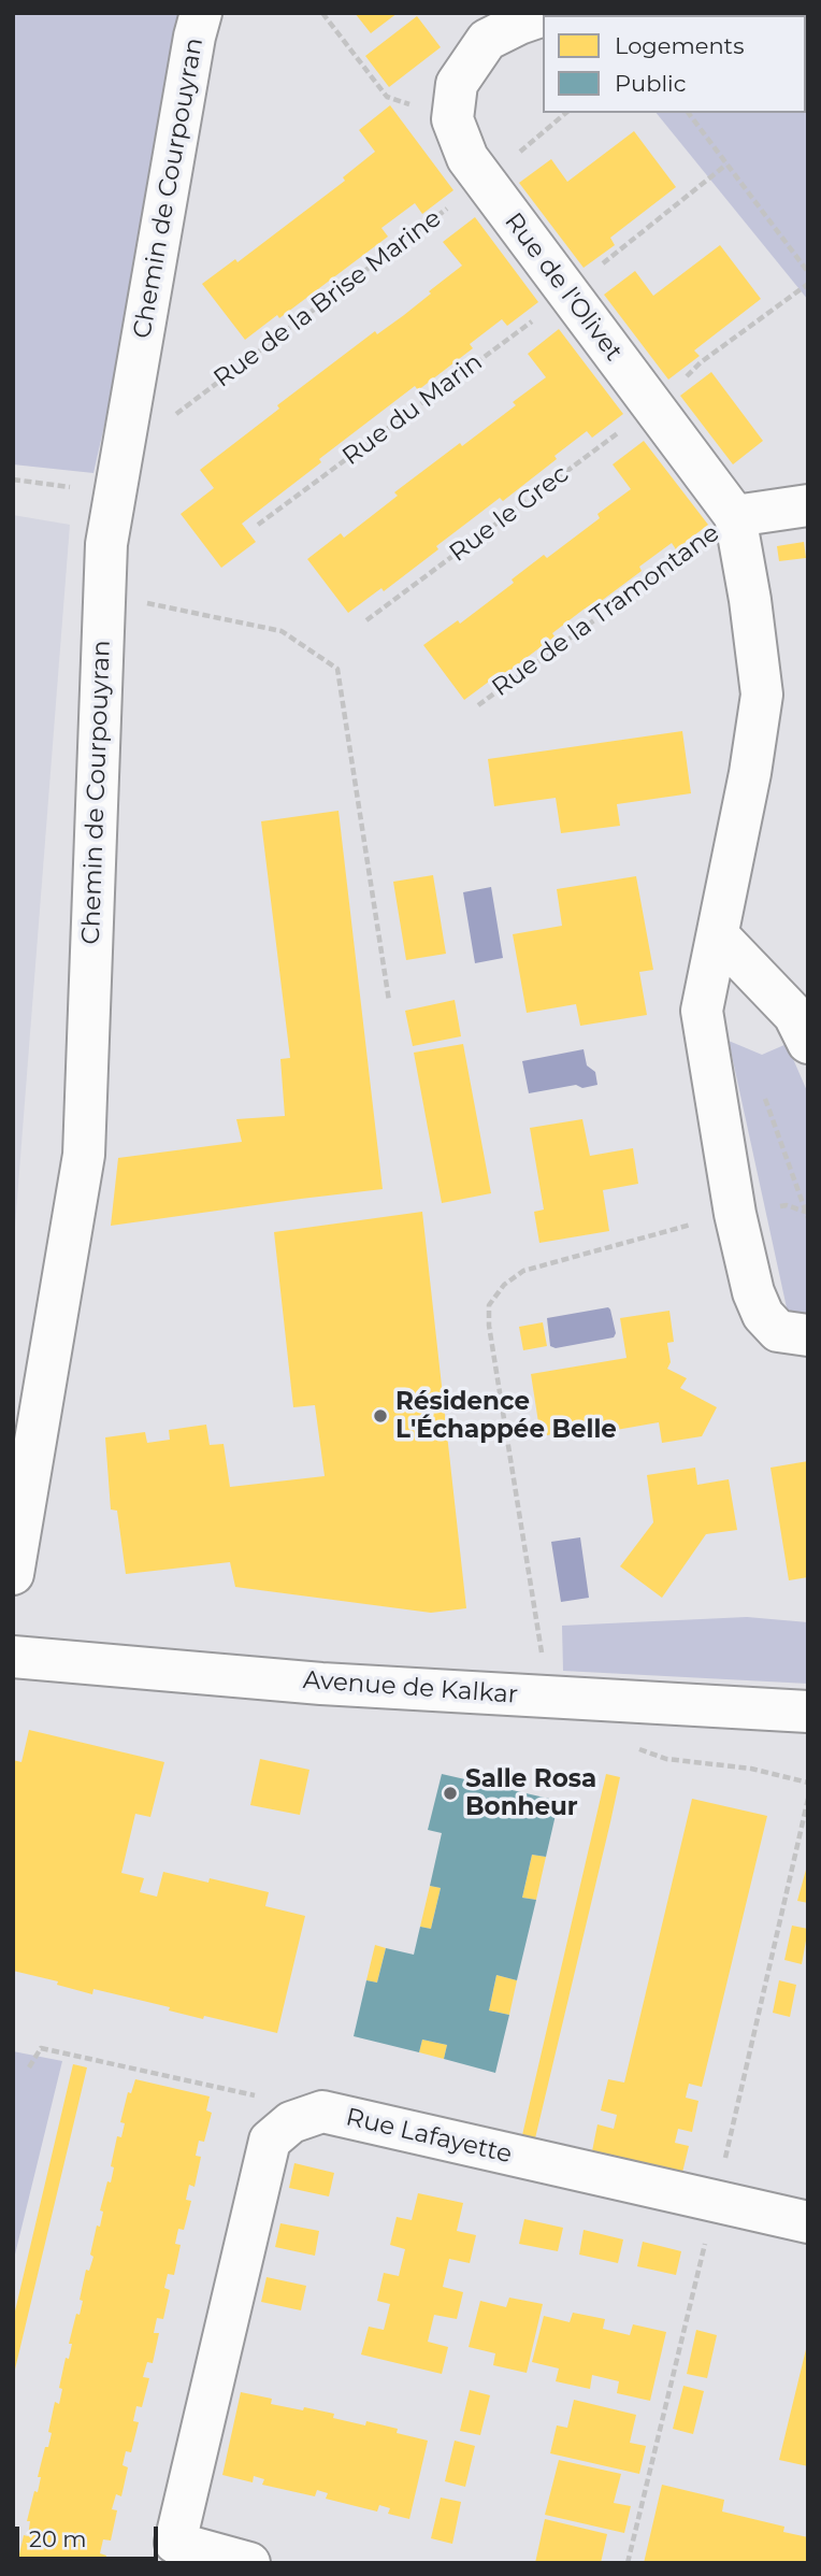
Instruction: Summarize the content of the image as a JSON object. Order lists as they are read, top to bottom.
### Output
{
  "streets": {
    "street": [
      "Chemin de Courpouyran",
      "Rue de l'Olivet",
      "Avenue de Kalkar",
      "Rue Lafayette"
    ],
    "path": [
      "Rue de la Brise Marine",
      "Rue du Marin",
      "Rue le Grec",
      "Rue de la Tramontane"
    ]
  },
  "crossings": [
    ["Rue de l'Olivet", "Rue de la Brise Marine"],
    ["Rue de l'Olivet", "Rue du Marin"],
    ["Rue de l'Olivet", "Rue le Grec"],
    ["Rue de l'Olivet", "Rue de la Tramontane"]
  ],
  "places": ["Résidence L'Échappée Belle", "Salle Rosa Bonheur"],
  "legend": ["Logements", "Public"],
  "scale_bar": "20 m"
}
